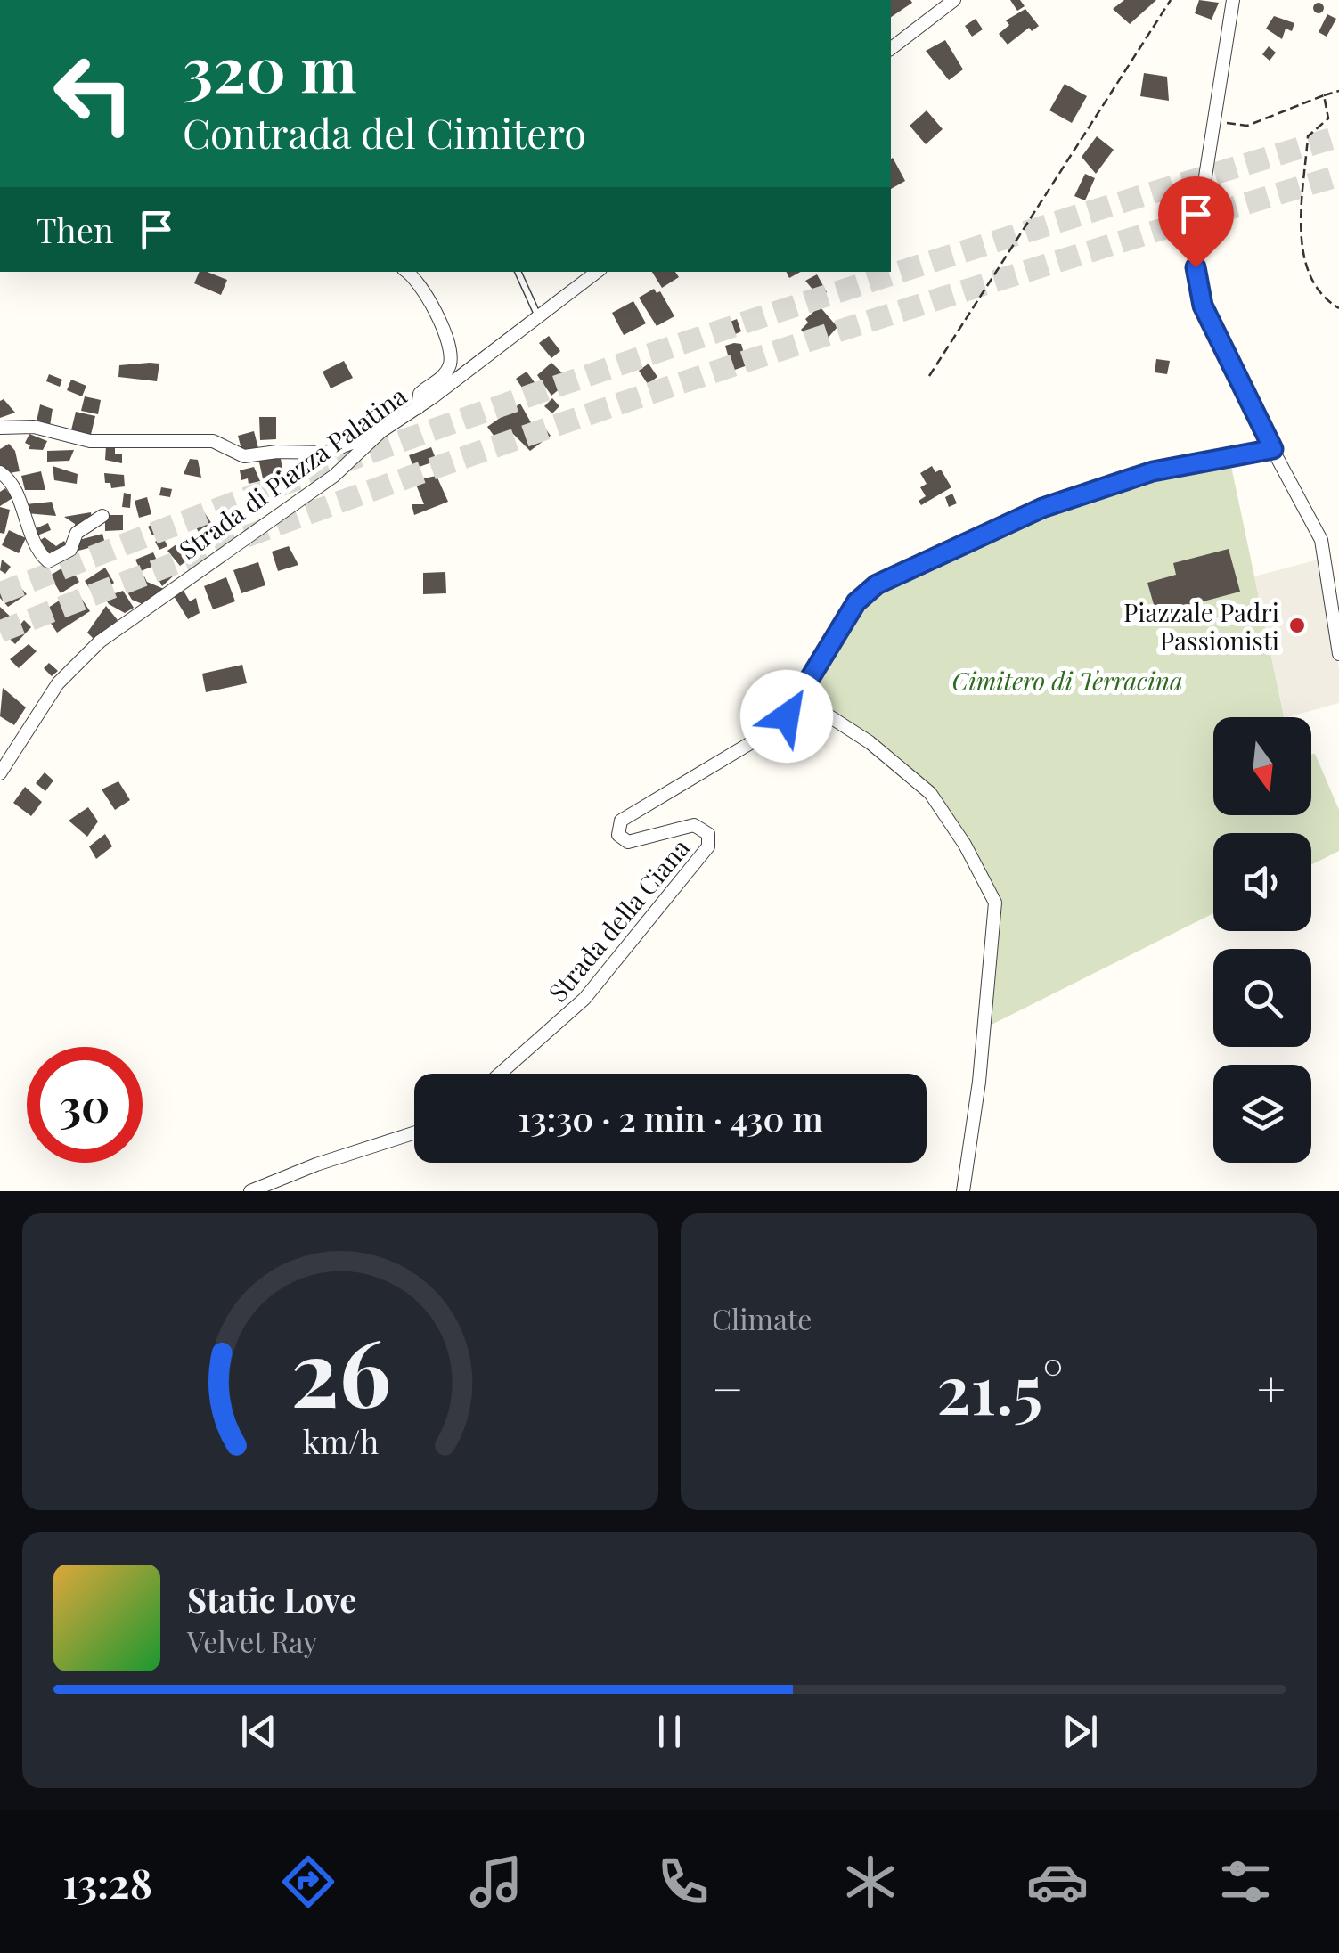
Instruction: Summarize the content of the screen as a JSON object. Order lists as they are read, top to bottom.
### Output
{
  "streets": {
    "street": ["Strada di Piazza Palatina", "Strada della Ciana"]
  },
  "parks": ["Cimitero di Terracina"],
  "places": ["Piazzale Padri Passionisti"],
  "north": "bottom",
  "page": {
    "turn": ["320 m", "Contrada del Cimitero"],
    "then": "Then",
    "limit": "30",
    "trip": "13:30 · 2 min · 430 m",
    "tile": "Climate",
    "heat": ["−", "21.5°", "+"],
    "song": ["Static Love", "Velvet Ray"],
    "tabs": "13:28",
    "gauge": ["26", "km/h"]
  }
}
